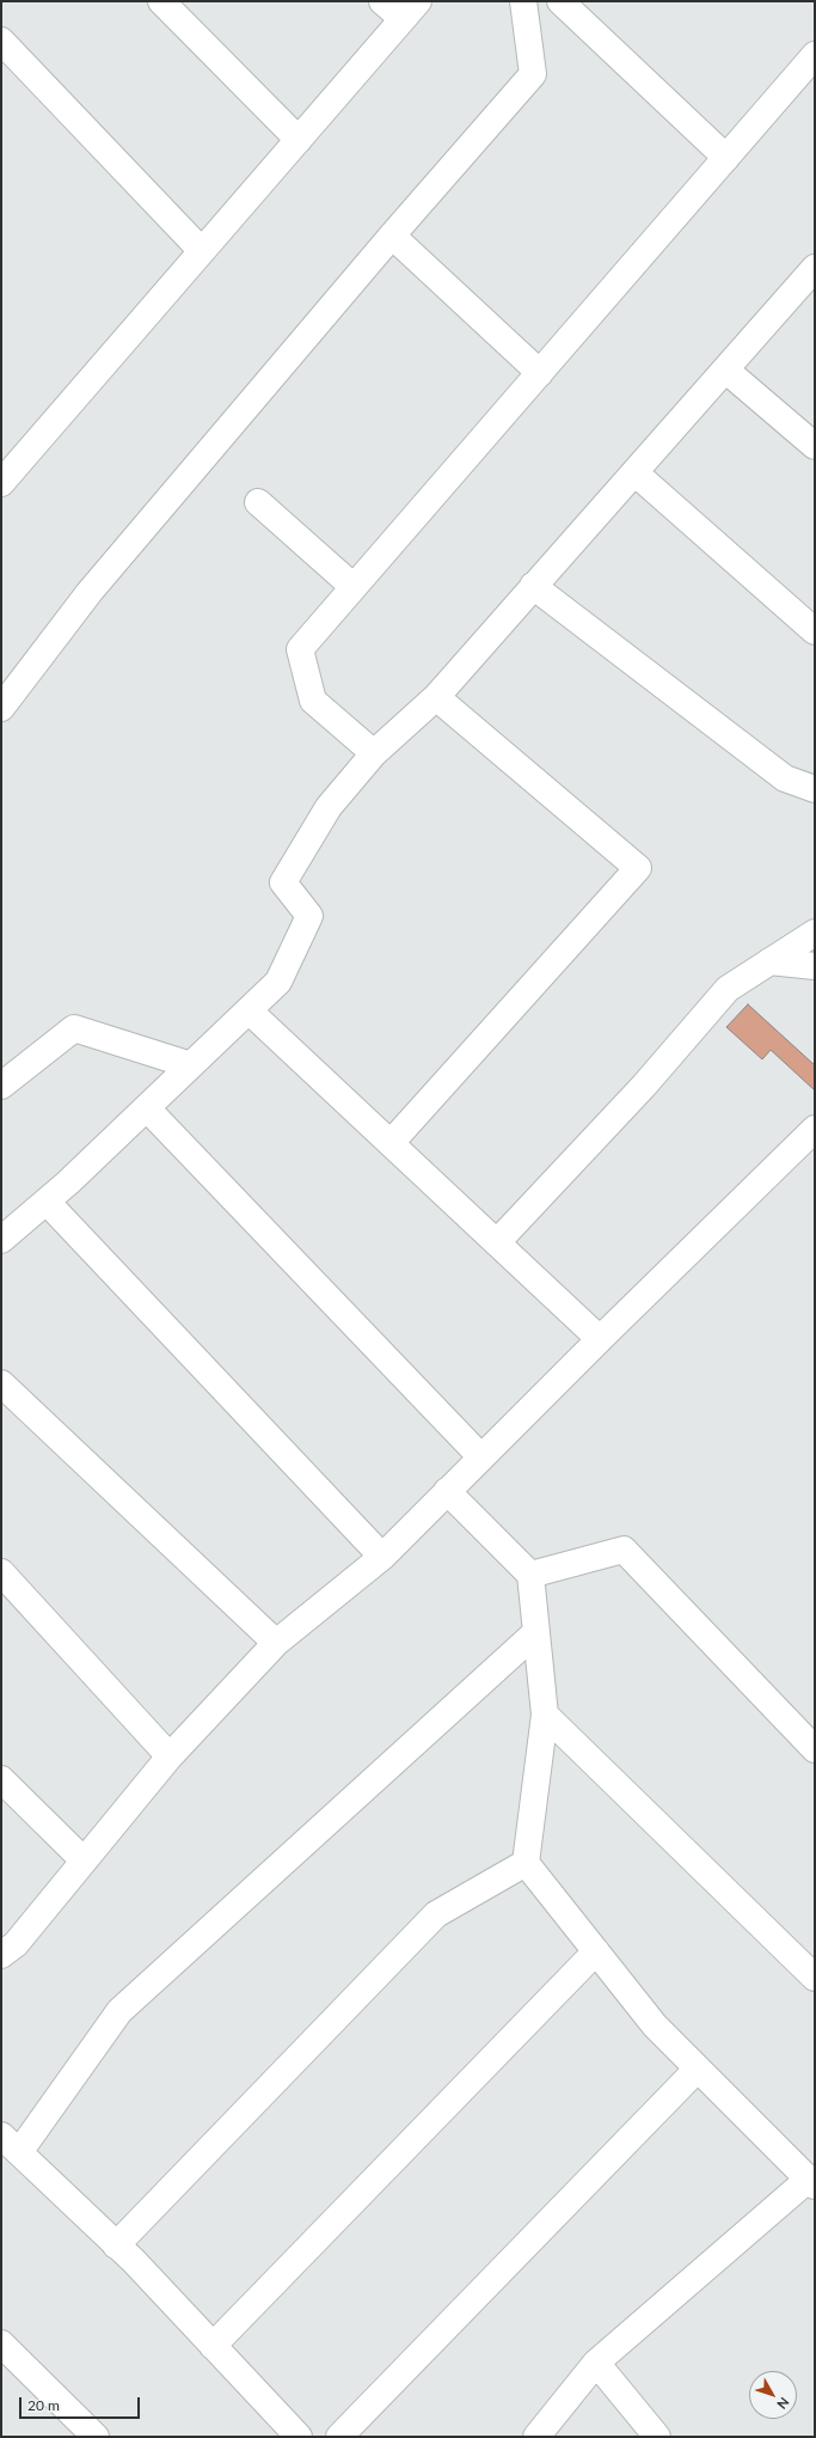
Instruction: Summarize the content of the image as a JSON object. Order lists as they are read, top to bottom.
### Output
{
  "scale_bar": "20 m",
  "north": "bottom right"
}
